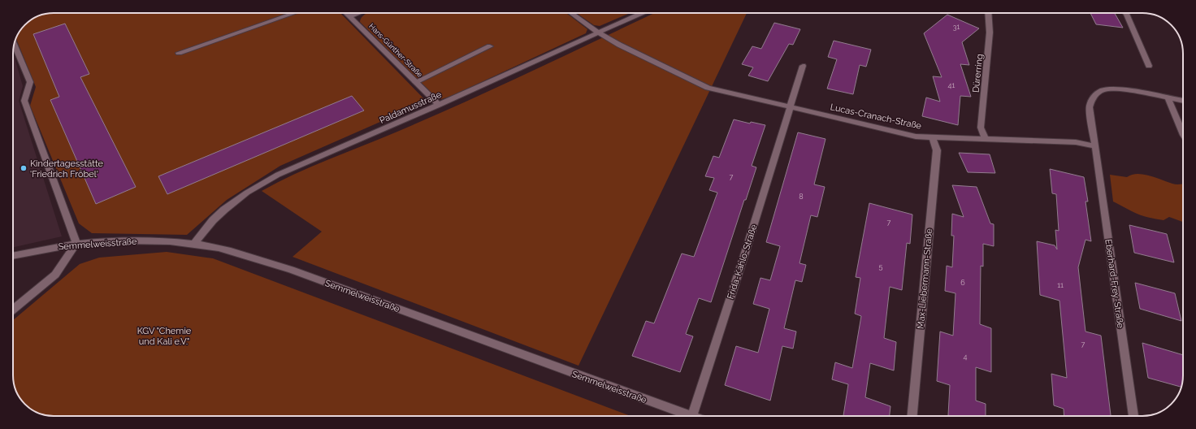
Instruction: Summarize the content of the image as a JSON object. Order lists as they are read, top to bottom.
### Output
{
  "streets": {
    "street": [
      "Hans-Günther-Straße",
      "Dürerring",
      "Paldamusstraße",
      "Lucas-Cranach-Straße",
      "Semmelweisstraße",
      "Frida-Kahlo-Straße",
      "Max-Liebermann-Straße",
      "Eberhard-Frey-Straße"
    ]
  },
  "crossings": [
    ["Hans-Günther-Straße", "Paldamusstraße"],
    ["Dürerring", "Lucas-Cranach-Straße"],
    ["Paldamusstraße", "Lucas-Cranach-Straße"],
    ["Paldamusstraße", "Semmelweisstraße"],
    ["Lucas-Cranach-Straße", "Frida-Kahlo-Straße"],
    ["Lucas-Cranach-Straße", "Max-Liebermann-Straße"],
    ["Lucas-Cranach-Straße", "Eberhard-Frey-Straße"],
    ["Semmelweisstraße", "Frida-Kahlo-Straße"]
  ],
  "parks": ["KGV \"Chemie und Kali e.V.\""],
  "places": ["Kindertagesstätte 'Friedrich Fröbel'"],
  "house_numbers": [
    "31",
    "41",
    "7",
    "8",
    "7",
    "5",
    "6",
    "11",
    "7",
    "4"
  ]
}
